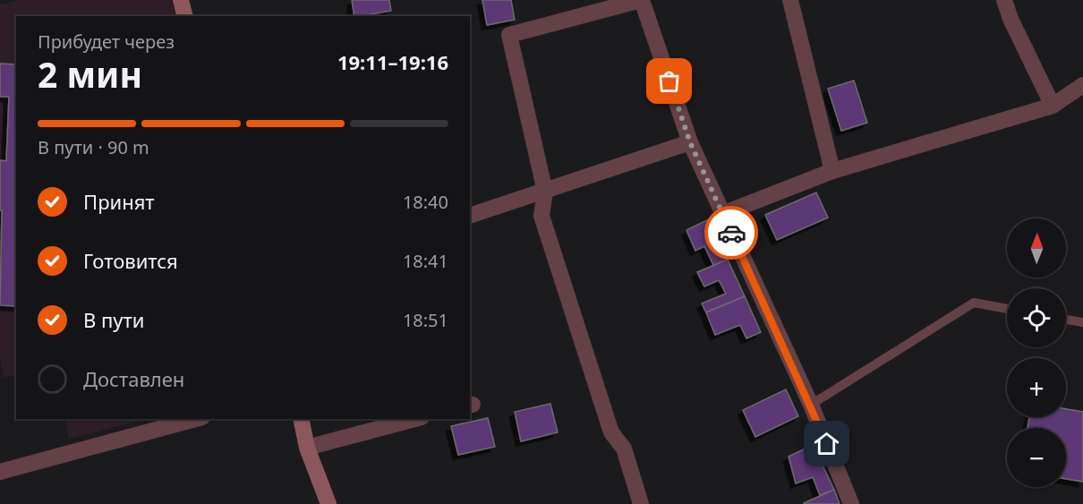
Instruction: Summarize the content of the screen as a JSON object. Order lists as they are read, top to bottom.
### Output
{
  "north": "top",
  "page": {
    "heading": ["2 мин", "Прибудет через", "19:11–19:16"],
    "bar": "В пути · 90 m",
    "list": [
      ["Принят", "18:40"],
      ["Готовится", "18:41"],
      ["В пути", "18:51"],
      "Доставлен"
    ],
    "map_buttons": ["+", "−"]
  }
}
